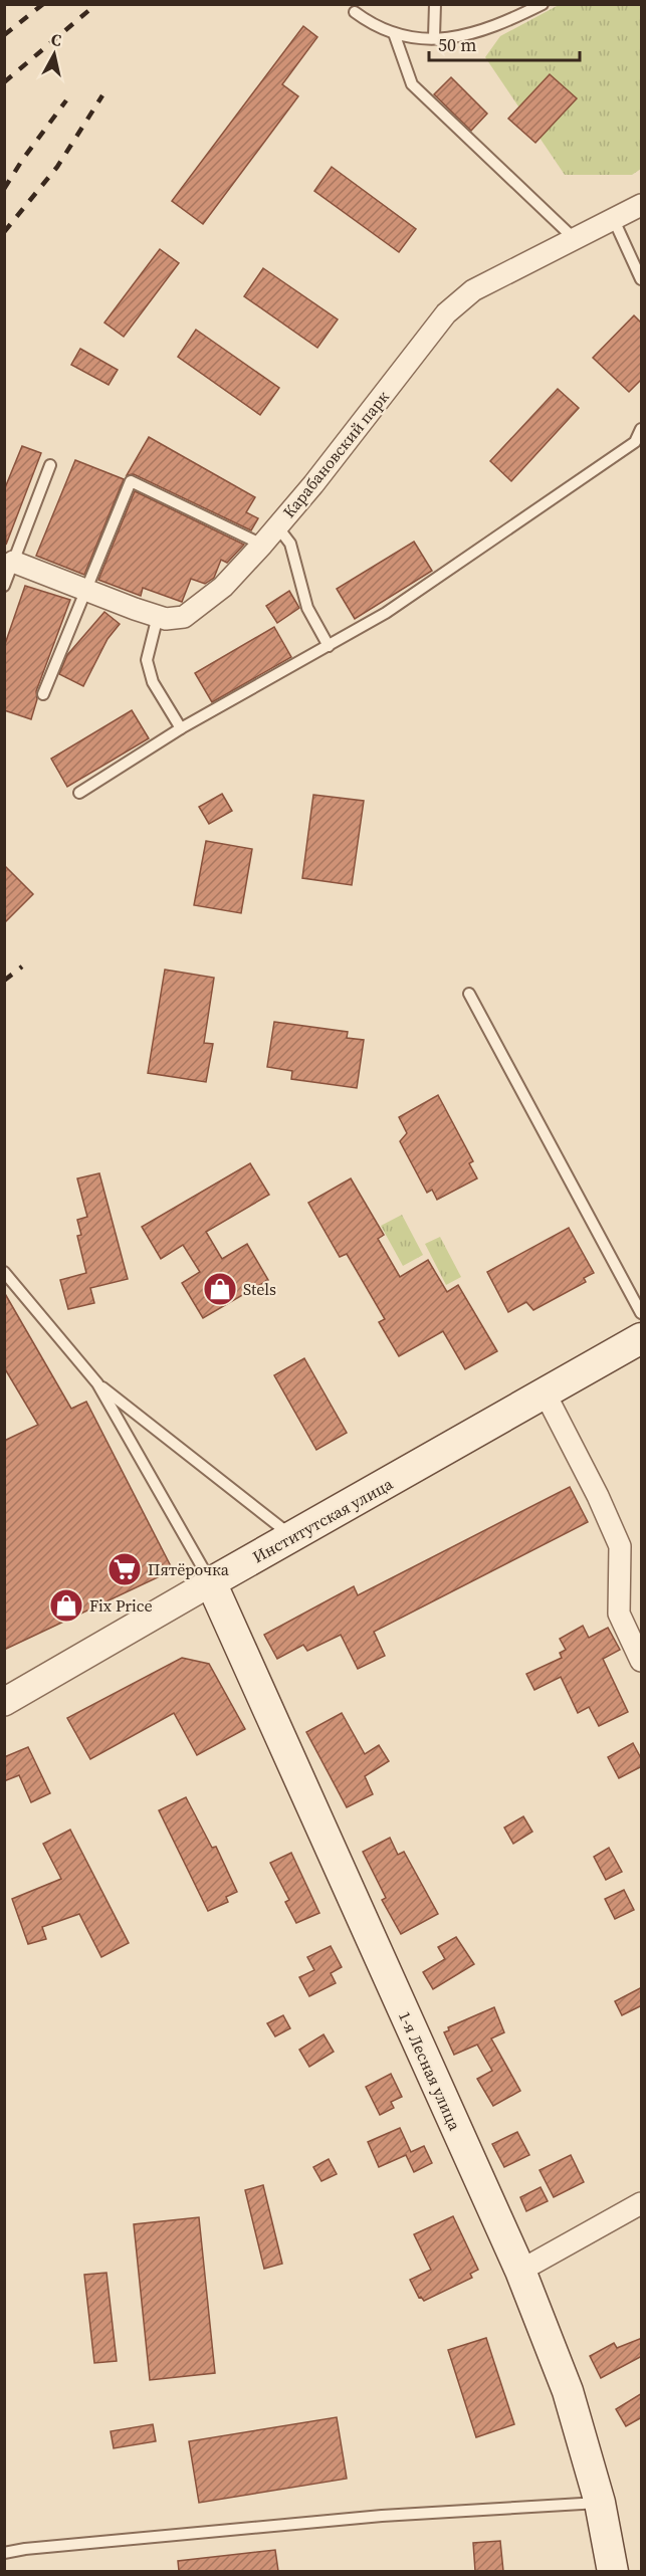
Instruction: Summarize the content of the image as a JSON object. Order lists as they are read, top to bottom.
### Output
{
  "streets": {
    "main road": ["Институтская улица", "1-я Лесная улица"],
    "street": ["Карабановский парк"]
  },
  "crossings": [
    ["Институтская улица", "1-я Лесная улица"]
  ],
  "places": {
    "shop": ["Stels", "Fix Price"],
    "supermarket": ["Пятёрочка"]
  },
  "scale_bar": "50 m",
  "north": "top"
}
